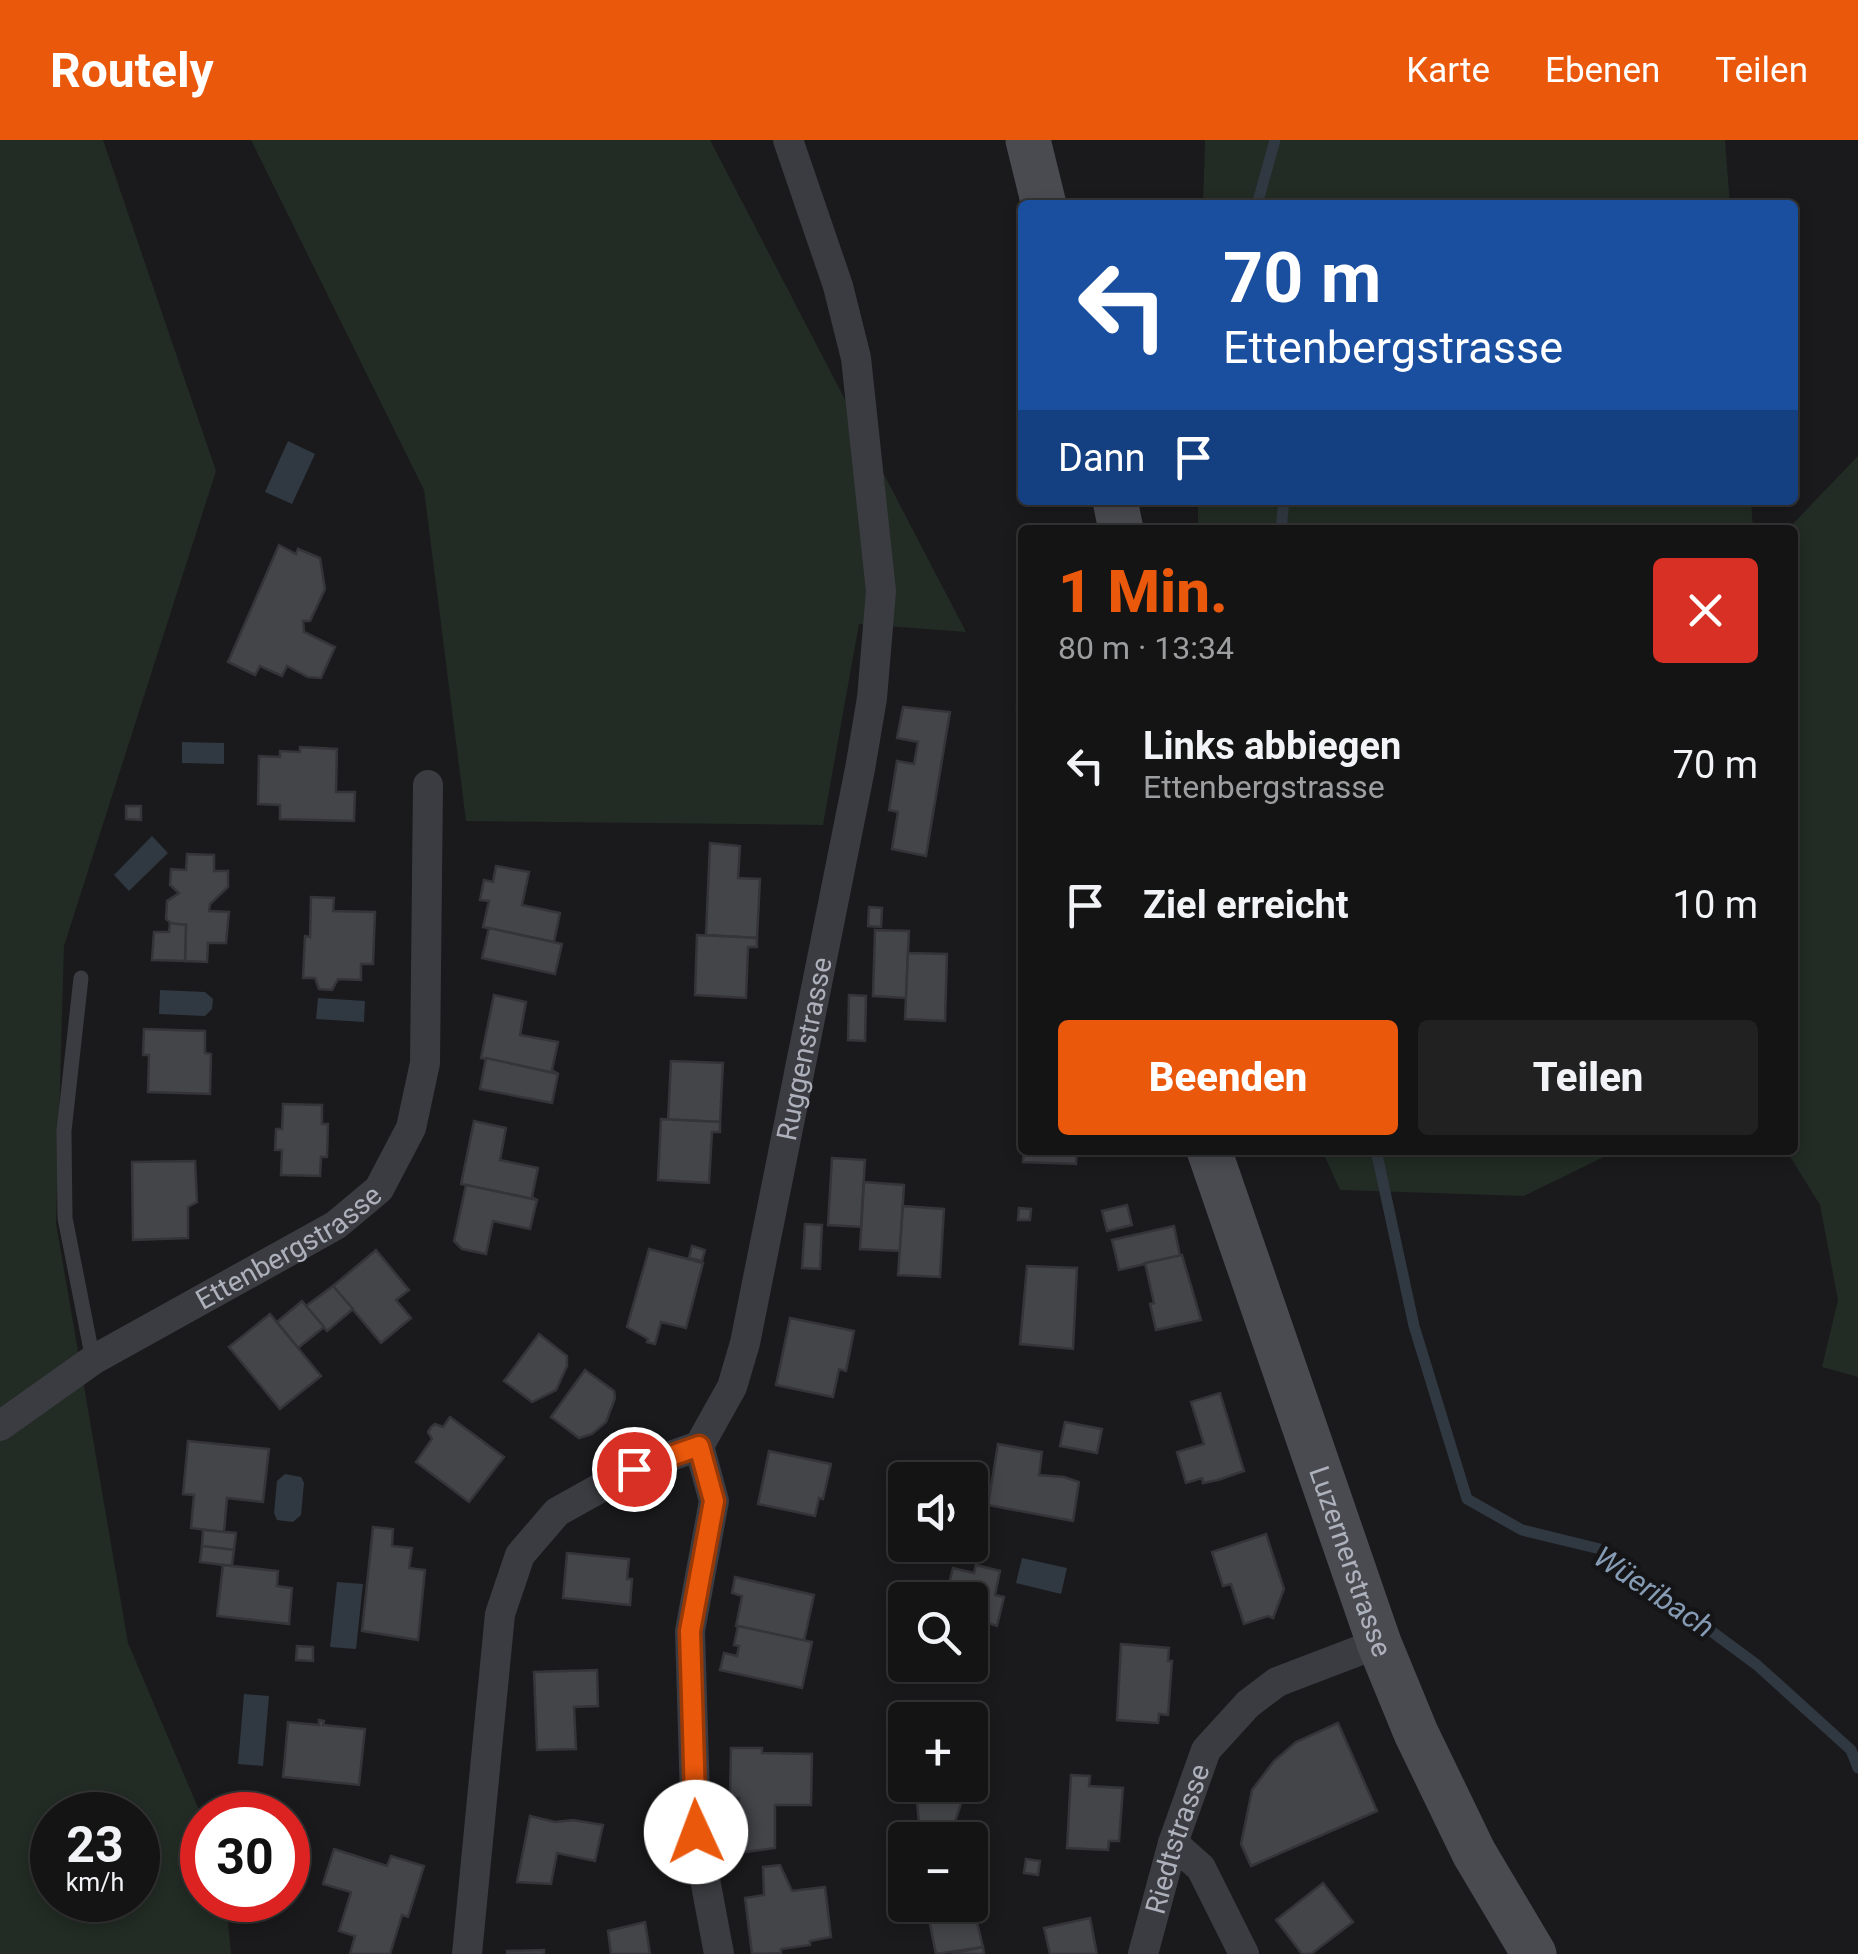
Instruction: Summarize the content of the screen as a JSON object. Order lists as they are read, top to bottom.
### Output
{
  "streets": {
    "main road": ["Luzernerstrasse"],
    "street": ["Ruggenstrasse", "Ettenbergstrasse", "Riedtstrasse"]
  },
  "crossings": [
    ["Luzernerstrasse", "Riedtstrasse"]
  ],
  "water": ["Wüeribach"],
  "page": {
    "header": "Routely",
    "nav": ["Karte", "Ebenen", "Teilen"],
    "turn": ["70 m", "Ettenbergstrasse"],
    "then": "Dann",
    "heading": ["1 Min.", "80 m · 13:34"],
    "list": [
      {
        "name": "Links abbiegen",
        "note": "Ettenbergstrasse",
        "value": "70 m"
      },
      {
        "name": "Ziel erreicht",
        "value": "10 m"
      }
    ],
    "buttons": ["Beenden", "Teilen"],
    "map_buttons": ["+", "−"],
    "speed": "23 km/h",
    "limit": "30"
  }
}
